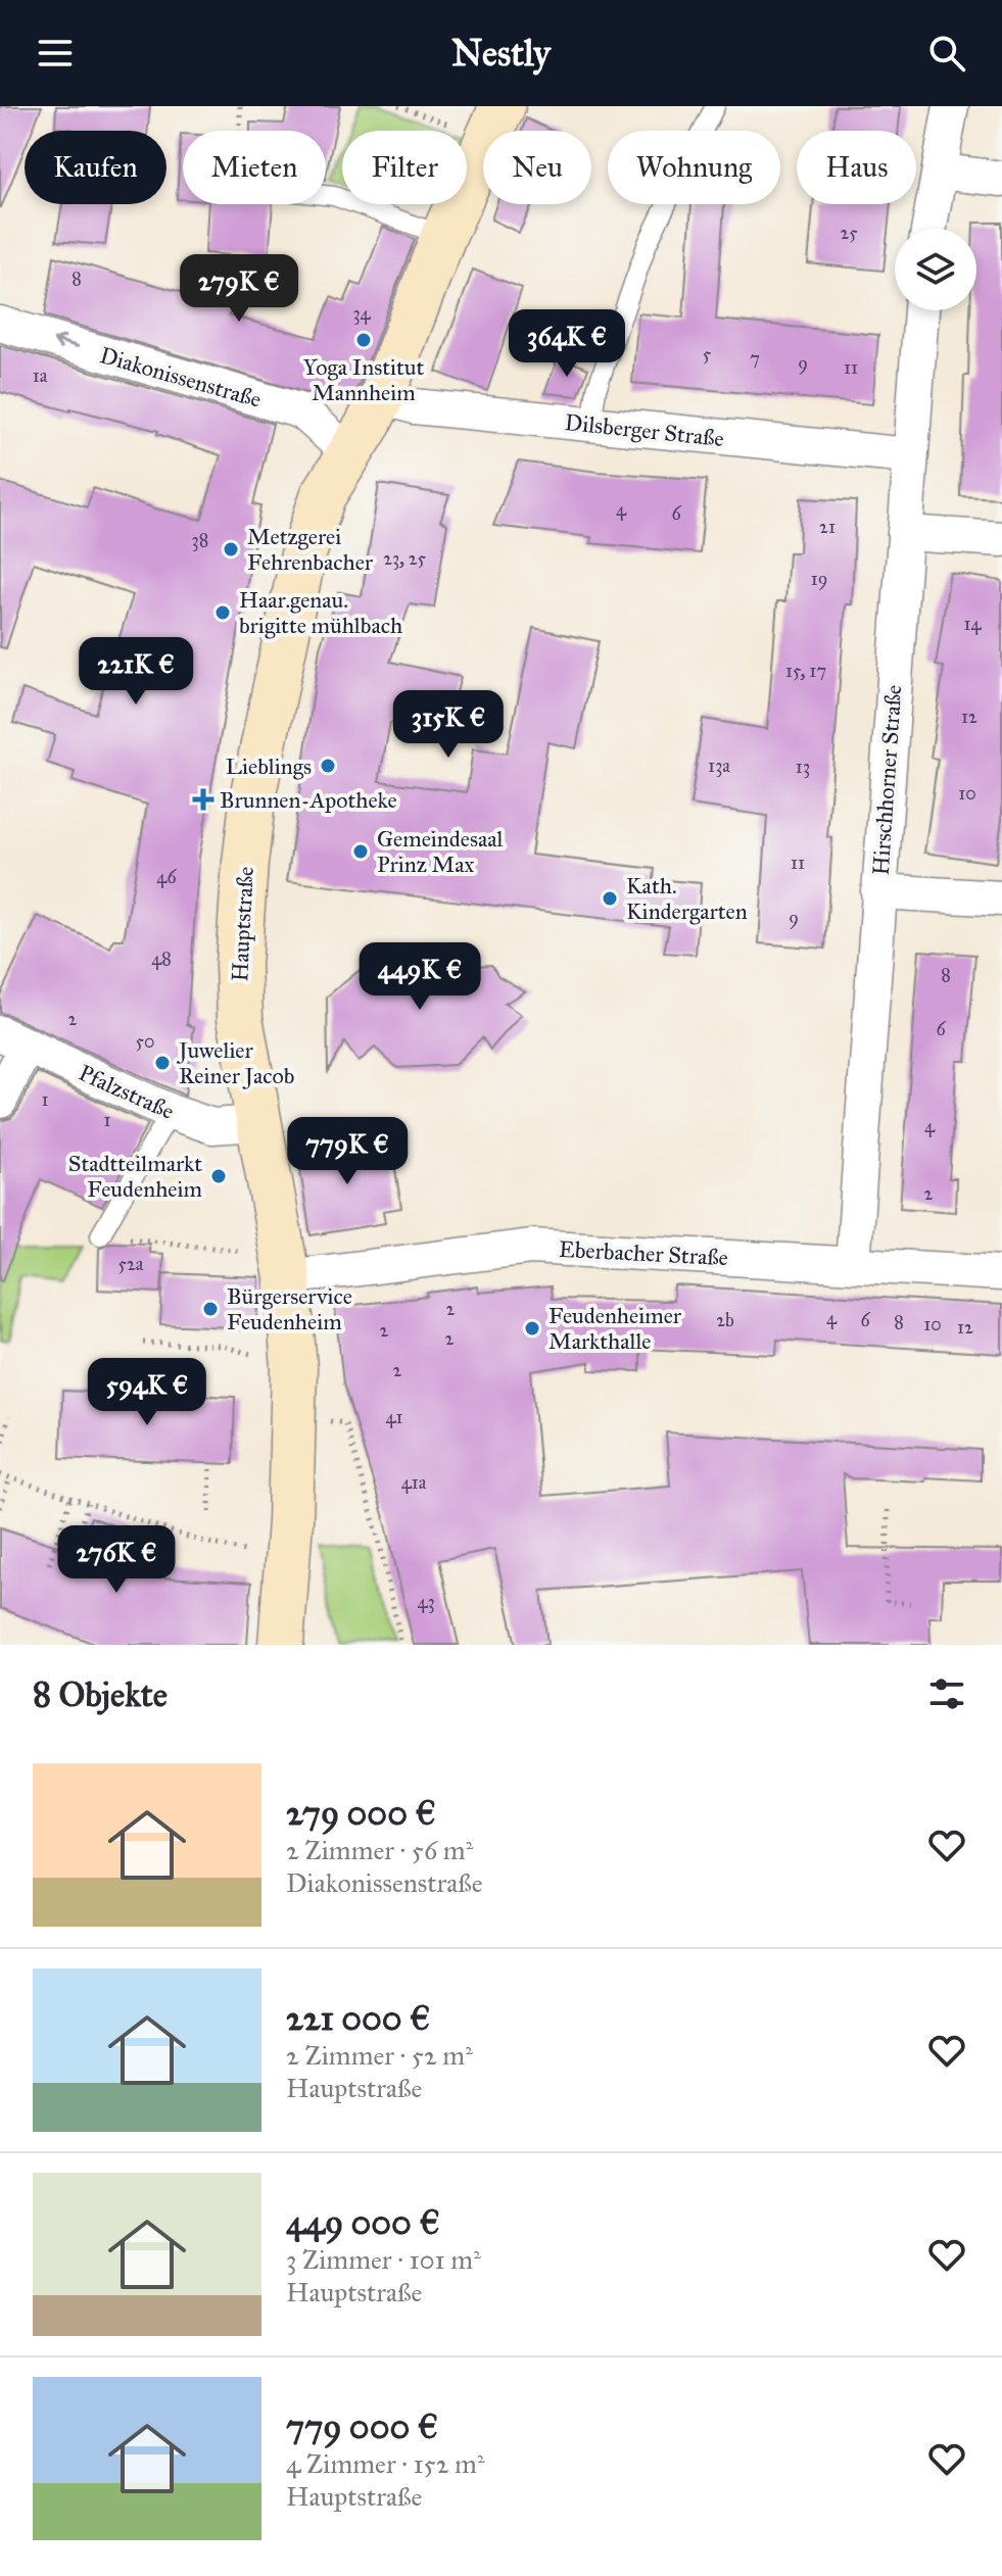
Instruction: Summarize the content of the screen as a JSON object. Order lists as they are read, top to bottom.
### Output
{
  "streets": {
    "street": [
      "Diakonissenstraße",
      "Dilsberger Straße",
      "Hirschhorner Straße",
      "Hauptstraße",
      "Pfalzstraße",
      "Eberbacher Straße"
    ]
  },
  "crossings": [
    ["Diakonissenstraße", "Hauptstraße"],
    ["Dilsberger Straße", "Hirschhorner Straße"],
    ["Dilsberger Straße", "Hauptstraße"],
    ["Hirschhorner Straße", "Eberbacher Straße"],
    ["Hauptstraße", "Pfalzstraße"],
    ["Hauptstraße", "Eberbacher Straße"]
  ],
  "one_way": ["Diakonissenstraße"],
  "places": {
    "other": [
      "Yoga Institut Mannheim",
      "Metzgerei Fehrenbacher",
      "Haar.genau. brigitte mühlbach",
      "Lieblings",
      "Gemeindesaal Prinz Max",
      "Kath. Kindergarten",
      "Juwelier Reiner Jacob",
      "Stadtteilmarkt Feudenheim",
      "Bürgerservice Feudenheim",
      "Feudenheimer Markthalle"
    ],
    "health": ["Brunnen-Apotheke"]
  },
  "house_numbers": [
    "25",
    "8",
    "34",
    "5",
    "7",
    "9",
    "11",
    "1a",
    "4",
    "6",
    "21",
    "38",
    "23, 25",
    "19",
    "14",
    "15, 17",
    "12",
    "13a",
    "13",
    "10",
    "11",
    "46",
    "9",
    "48",
    "8",
    "2",
    "6",
    "50",
    "1",
    "1",
    "4",
    "2",
    "52a",
    "2",
    "4",
    "2b",
    "6",
    "8",
    "10",
    "12",
    "2",
    "2",
    "2",
    "41",
    "41a",
    "43"
  ],
  "page": {
    "header": "Nestly",
    "chip": [
      "Kaufen",
      "Mieten",
      "Filter",
      "Neu",
      "Wohnung",
      "Haus"
    ],
    "price": [
      "279K €",
      "364K €",
      "221K €",
      "315K €",
      "449K €",
      "779K €",
      "594K €",
      "276K €"
    ],
    "heading": "8 Objekte",
    "list": [
      {
        "name": "279 000 €",
        "note": "2 Zimmer · 56 m² · Diakonissenstraße"
      },
      {
        "name": "221 000 €",
        "note": "2 Zimmer · 52 m² · Hauptstraße"
      },
      {
        "name": "449 000 €",
        "note": "3 Zimmer · 101 m² · Hauptstraße"
      },
      {
        "name": "779 000 €",
        "note": "4 Zimmer · 152 m² · Hauptstraße"
      }
    ]
  }
}
